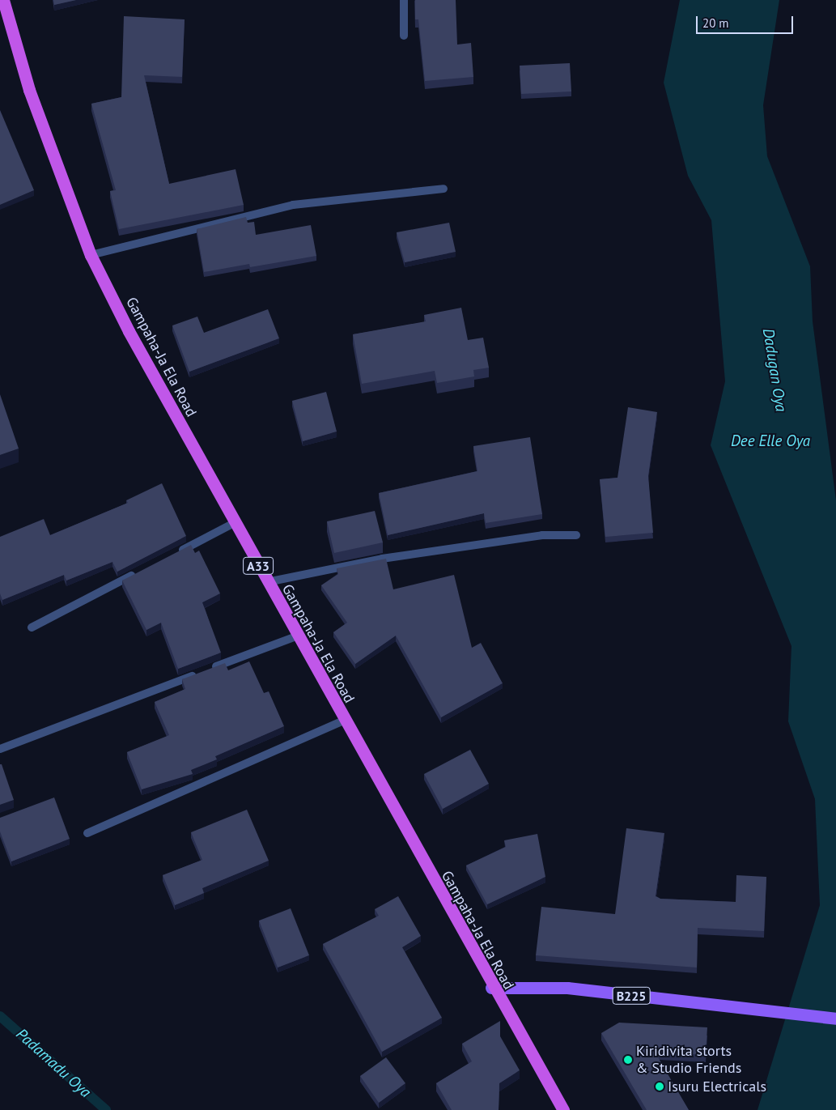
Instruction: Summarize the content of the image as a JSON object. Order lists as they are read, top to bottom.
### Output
{
  "streets": {
    "highway": ["Gampaha-Ja Ela Road", "A33"],
    "main road": ["B225"]
  },
  "crossings": [
    ["Gampaha-Ja Ela Road", "B225"]
  ],
  "water": ["Dadugan Oya", "Dee Elle Oya", "Padamadu Oya"],
  "places": ["Kiridivita storts & Studio Friends", "Isuru Electricals"],
  "scale_bar": "20 m"
}
